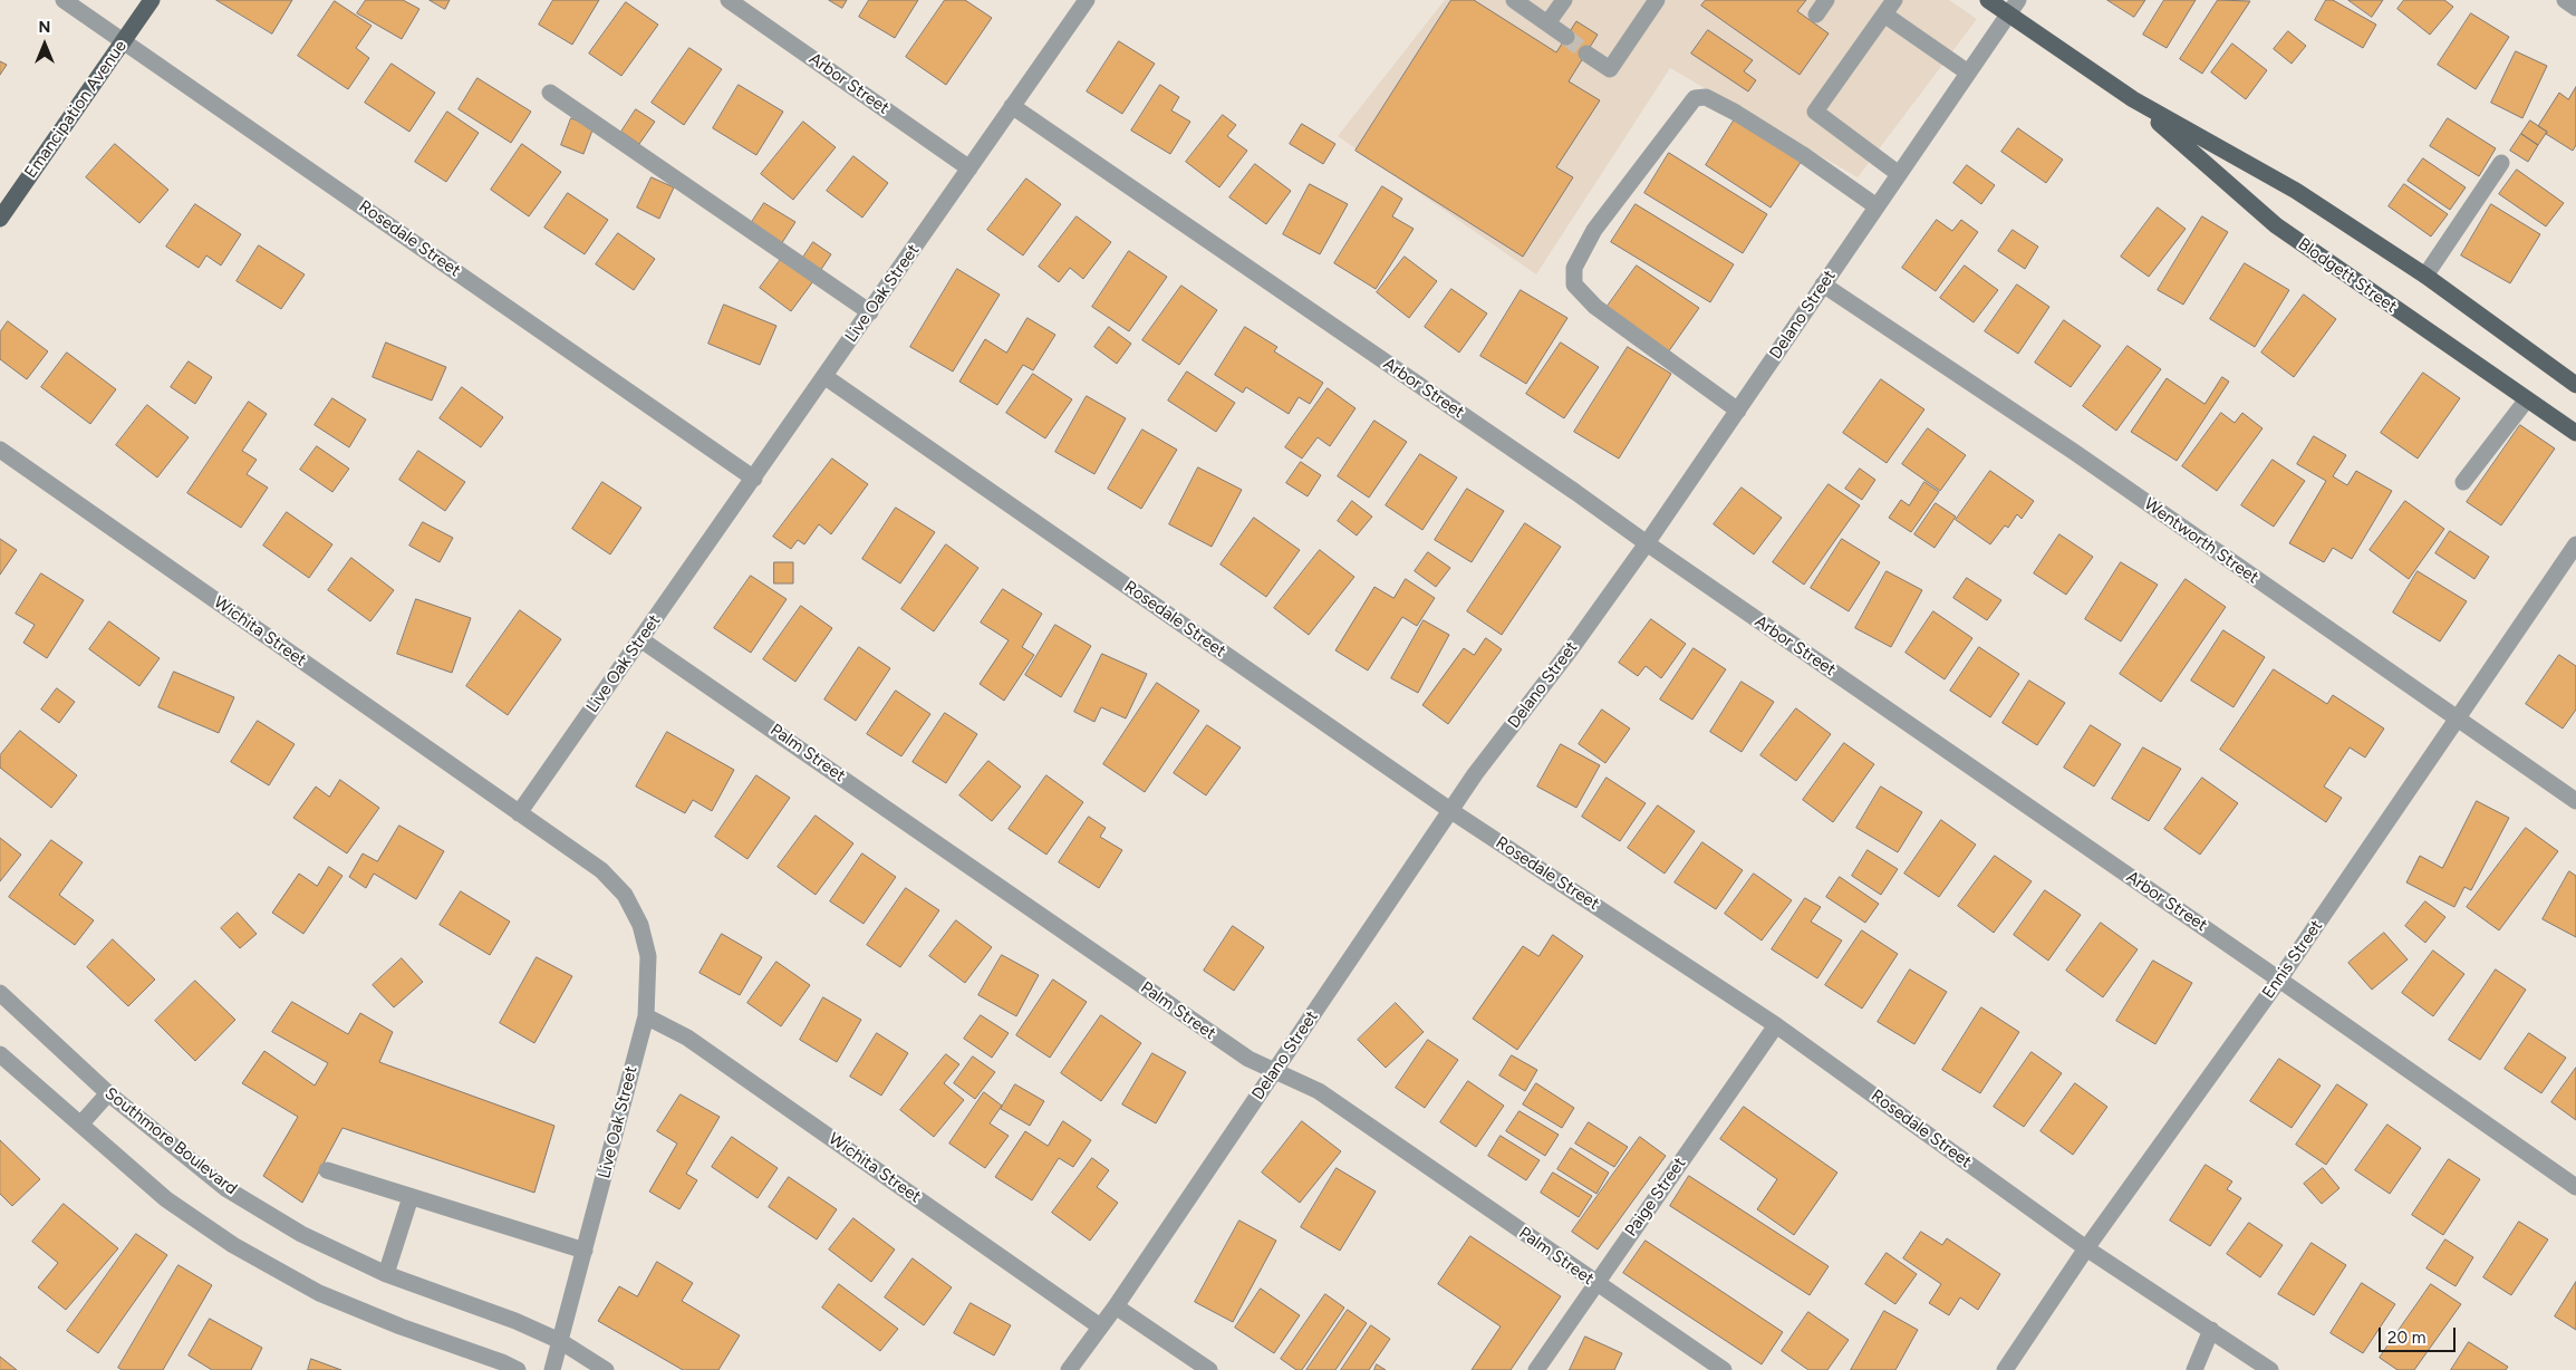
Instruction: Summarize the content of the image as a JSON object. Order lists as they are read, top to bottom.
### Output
{
  "streets": {
    "main road": ["Emancipation Avenue", "Blodgett Street"],
    "street": [
      "Arbor Street",
      "Rosedale Street",
      "Live Oak Street",
      "Delano Street",
      "Wentworth Street",
      "Wichita Street",
      "Palm Street",
      "Ennis Street",
      "Southmore Boulevard",
      "Paige Street"
    ]
  },
  "crossings": [
    ["Arbor Street", "Live Oak Street"],
    ["Arbor Street", "Delano Street"],
    ["Arbor Street", "Ennis Street"],
    ["Emancipation Avenue", "Rosedale Street"],
    ["Rosedale Street", "Live Oak Street"],
    ["Rosedale Street", "Delano Street"],
    ["Rosedale Street", "Ennis Street"],
    ["Rosedale Street", "Paige Street"],
    ["Blodgett Street", "Delano Street"],
    ["Live Oak Street", "Wichita Street"],
    ["Live Oak Street", "Palm Street"],
    ["Live Oak Street", "Southmore Boulevard"],
    ["Delano Street", "Wentworth Street"],
    ["Delano Street", "Wichita Street"],
    ["Delano Street", "Palm Street"],
    ["Wentworth Street", "Ennis Street"],
    ["Palm Street", "Paige Street"]
  ],
  "scale_bar": "20 m",
  "north": "top"
}
